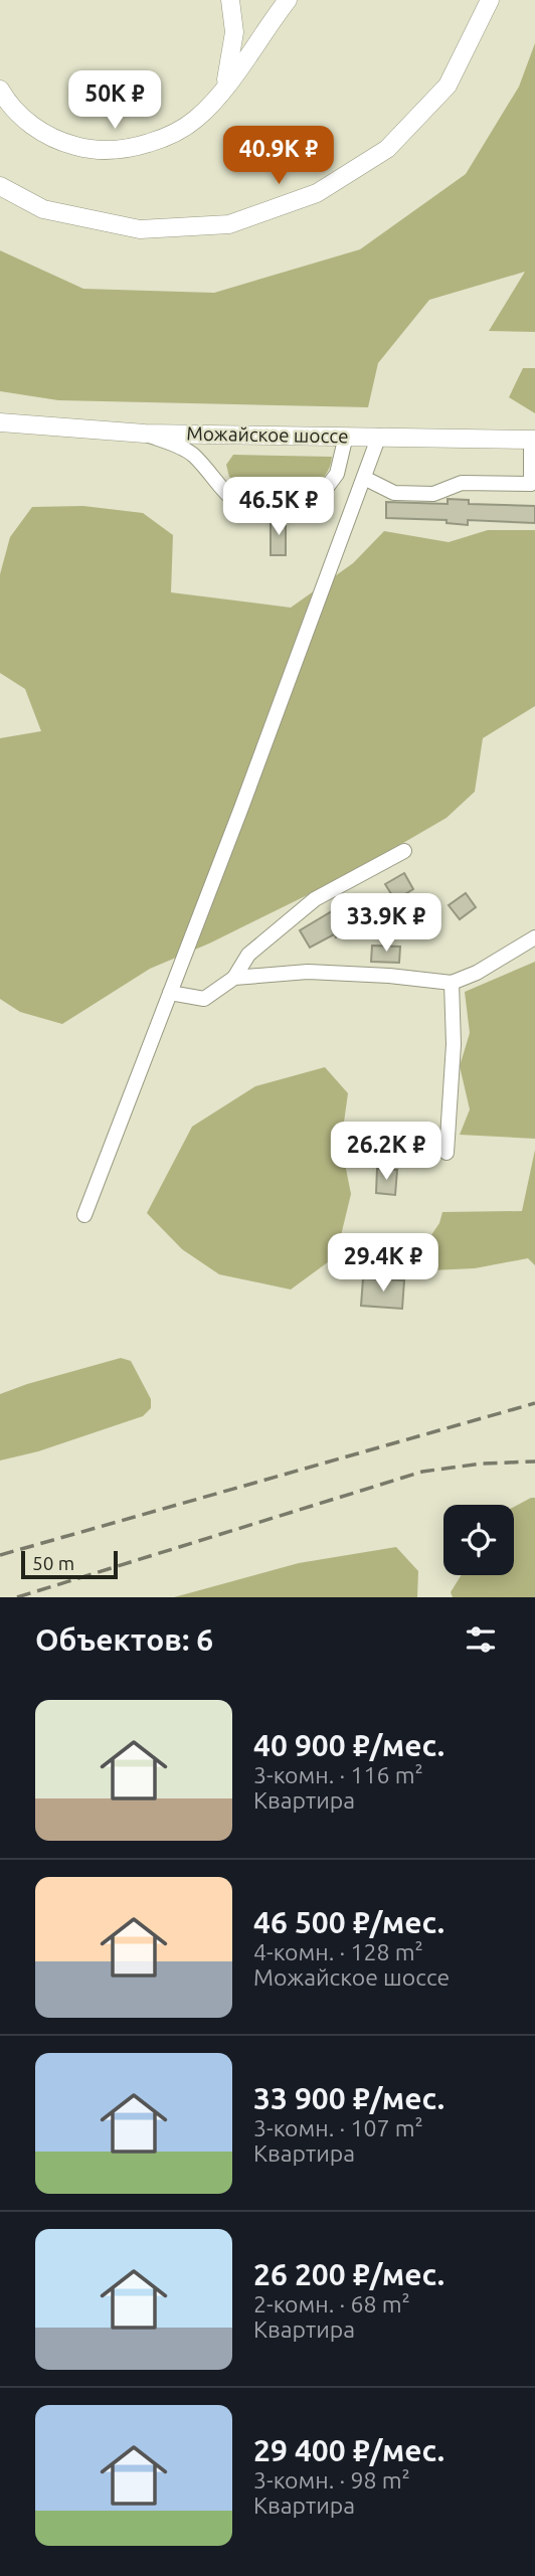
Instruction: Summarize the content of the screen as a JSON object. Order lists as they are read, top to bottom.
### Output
{
  "streets": {
    "main road": ["Можайское шоссе"]
  },
  "scale_bar": "50 m",
  "page": {
    "price": [
      "50K ₽",
      "40.9K ₽",
      "46.5K ₽",
      "33.9K ₽",
      "26.2K ₽",
      "29.4K ₽"
    ],
    "scale": "50 m",
    "heading": "Объектов: 6",
    "list": [
      {
        "name": "40 900 ₽/мес.",
        "note": "3-комн. · 116 m² · Квартира"
      },
      {
        "name": "46 500 ₽/мес.",
        "note": "4-комн. · 128 m² · Можайское шоссе"
      },
      {
        "name": "33 900 ₽/мес.",
        "note": "3-комн. · 107 m² · Квартира"
      },
      {
        "name": "26 200 ₽/мес.",
        "note": "2-комн. · 68 m² · Квартира"
      },
      {
        "name": "29 400 ₽/мес.",
        "note": "3-комн. · 98 m² · Квартира"
      }
    ]
  }
}
